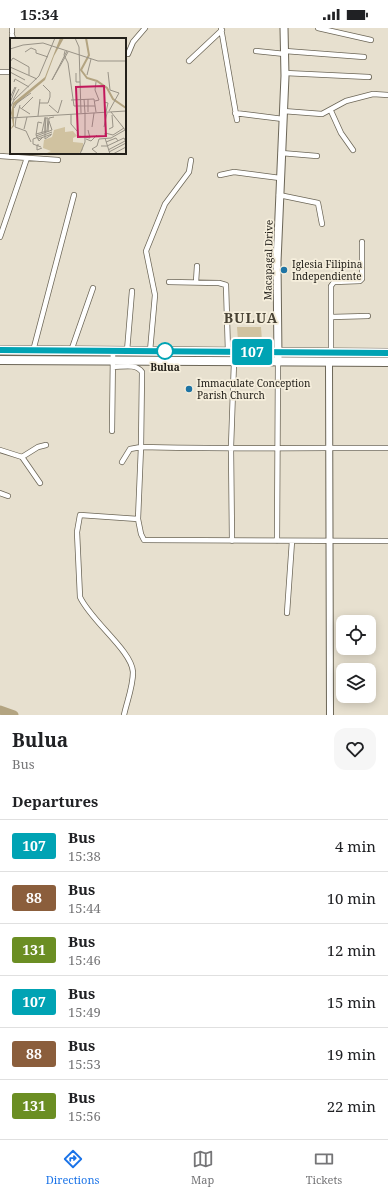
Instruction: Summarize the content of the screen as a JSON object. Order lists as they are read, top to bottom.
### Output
{
  "streets": {
    "main road": ["Macapagal Drive"]
  },
  "districts": ["BULUA"],
  "places": ["Iglesia Filipina Independiente", "Bulua", "Immaculate Conception Parish Church"],
  "lines": ["bus line 107"],
  "page": {
    "status": "15:34",
    "on_map": "107",
    "heading": [
      ["Bulua", "Bus"],
      "Departures"
    ],
    "list": [
      {
        "mark": "107",
        "name": "Bus",
        "note": "15:38",
        "value": "4 min"
      },
      {
        "mark": "88",
        "name": "Bus",
        "note": "15:44",
        "value": "10 min"
      },
      {
        "mark": "131",
        "name": "Bus",
        "note": "15:46",
        "value": "12 min"
      },
      {
        "mark": "107",
        "name": "Bus",
        "note": "15:49",
        "value": "15 min"
      },
      {
        "mark": "88",
        "name": "Bus",
        "note": "15:53",
        "value": "19 min"
      },
      {
        "mark": "131",
        "name": "Bus",
        "note": "15:56",
        "value": "22 min"
      }
    ],
    "tabs": ["Directions", "Map", "Tickets"]
  }
}
